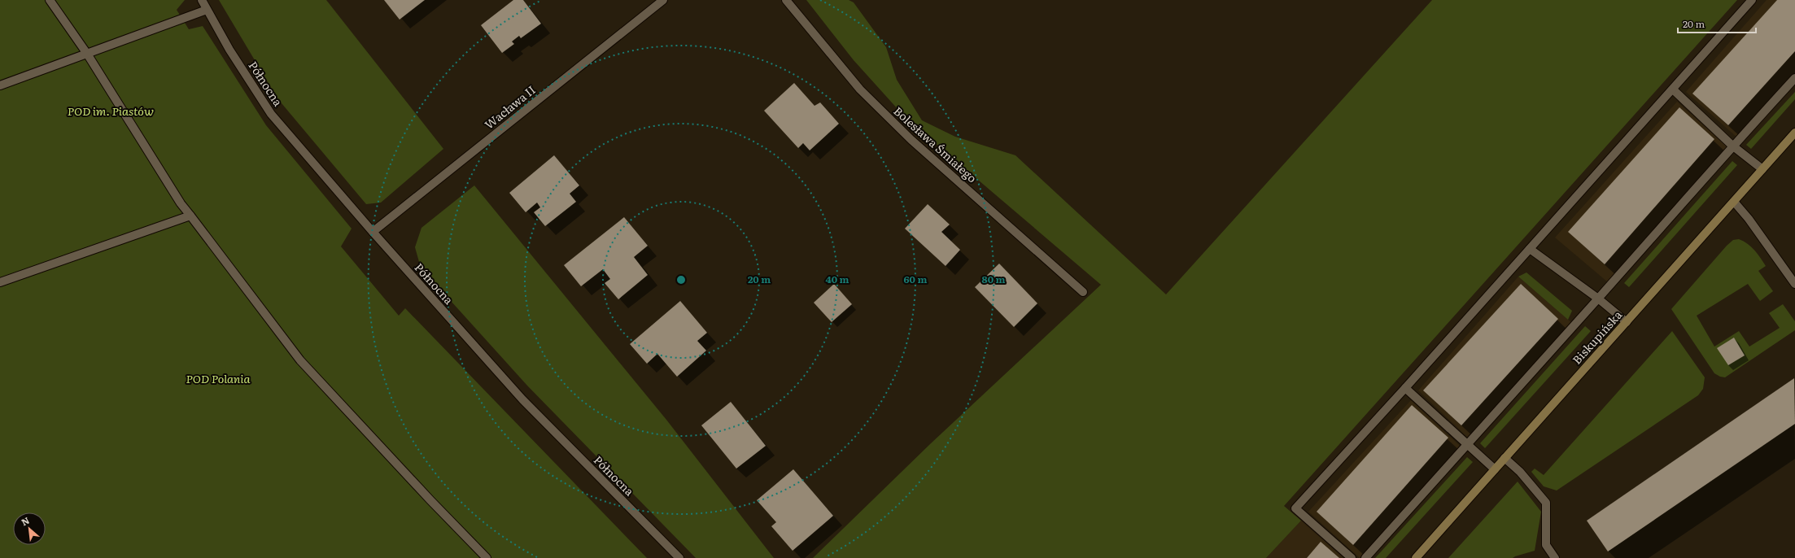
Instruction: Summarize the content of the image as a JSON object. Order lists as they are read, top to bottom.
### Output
{
  "streets": {
    "street": [
      "Północna",
      "Wacława II",
      "Bolesława Śmiałego",
      "Biskupińska"
    ]
  },
  "crossings": [
    ["Północna", "Wacława II"]
  ],
  "parks": ["POD im. Piastów", "POD Polania"],
  "scale_bar": "20 m",
  "north": "top left",
  "rings": [
    "20 m",
    "40 m",
    "60 m",
    "80 m"
  ]
}
